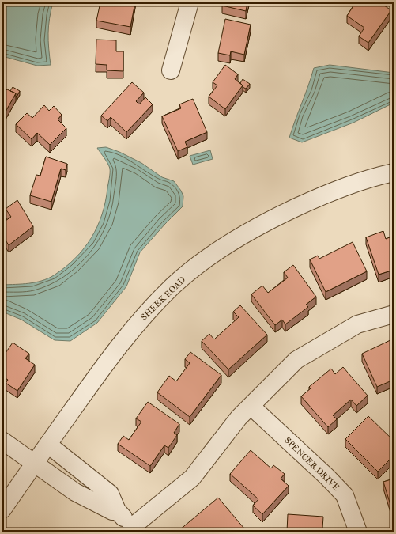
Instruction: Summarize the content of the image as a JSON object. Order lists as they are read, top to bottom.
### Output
{
  "streets": {
    "street": ["SHEEK ROAD", "SPENCER DRIVE"]
  }
}
